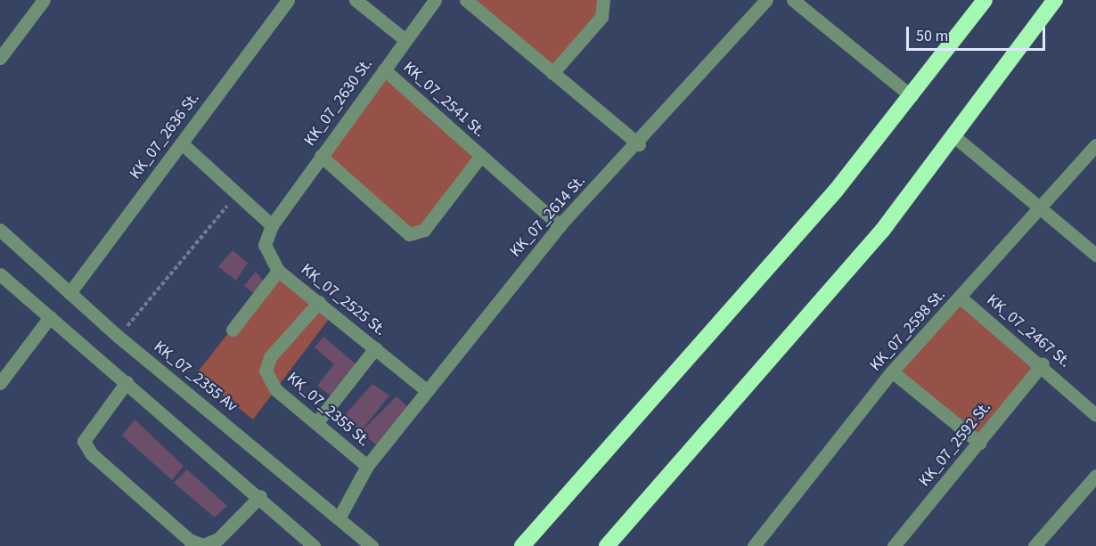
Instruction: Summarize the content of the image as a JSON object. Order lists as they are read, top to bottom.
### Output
{
  "streets": {
    "street": [
      "KK_07_2541 St.",
      "KK_07_2630 St.",
      "KK_07_2636 St.",
      "KK_07_2614 St.",
      "KK_07_2525 St.",
      "KK_07_2598 St.",
      "KK_07_2467 St.",
      "KK_07_2355 Av",
      "KK_07_2355 St.",
      "KK_07_2592 St."
    ]
  },
  "crossings": [
    ["KK_07_2541 St.", "KK_07_2630 St."],
    ["KK_07_2541 St.", "KK_07_2614 St."],
    ["KK_07_2630 St.", "KK_07_2525 St."],
    ["KK_07_2636 St.", "KK_07_2355 Av"],
    ["KK_07_2614 St.", "KK_07_2525 St."],
    ["KK_07_2614 St.", "KK_07_2355 Av"],
    ["KK_07_2614 St.", "KK_07_2355 St."],
    ["KK_07_2525 St.", "KK_07_2355 St."],
    ["KK_07_2598 St.", "KK_07_2467 St."],
    ["KK_07_2467 St.", "KK_07_2592 St."]
  ],
  "scale_bar": "50 m"
}
